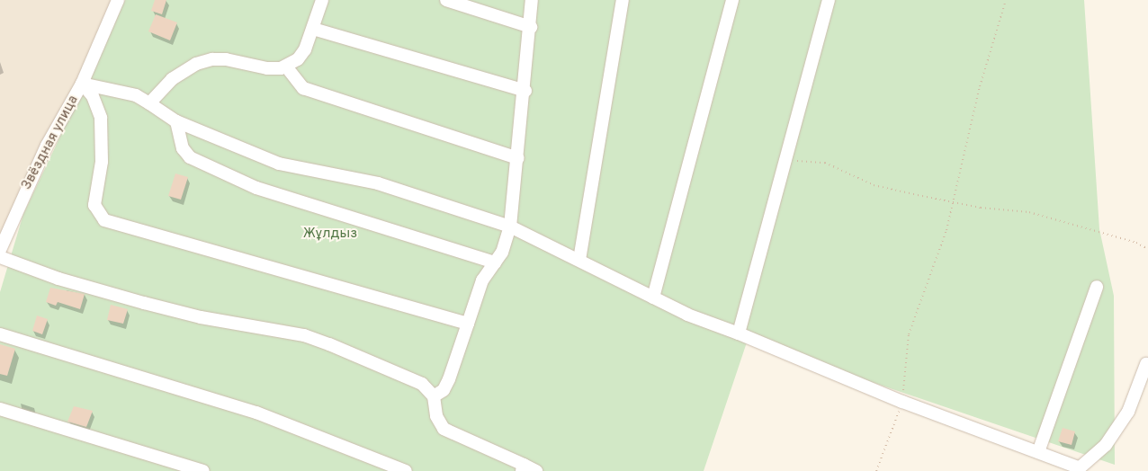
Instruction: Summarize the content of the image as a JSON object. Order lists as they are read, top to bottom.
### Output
{
  "streets": {
    "street": ["Звёздная улица"]
  },
  "parks": ["Жұлдыз"]
}
